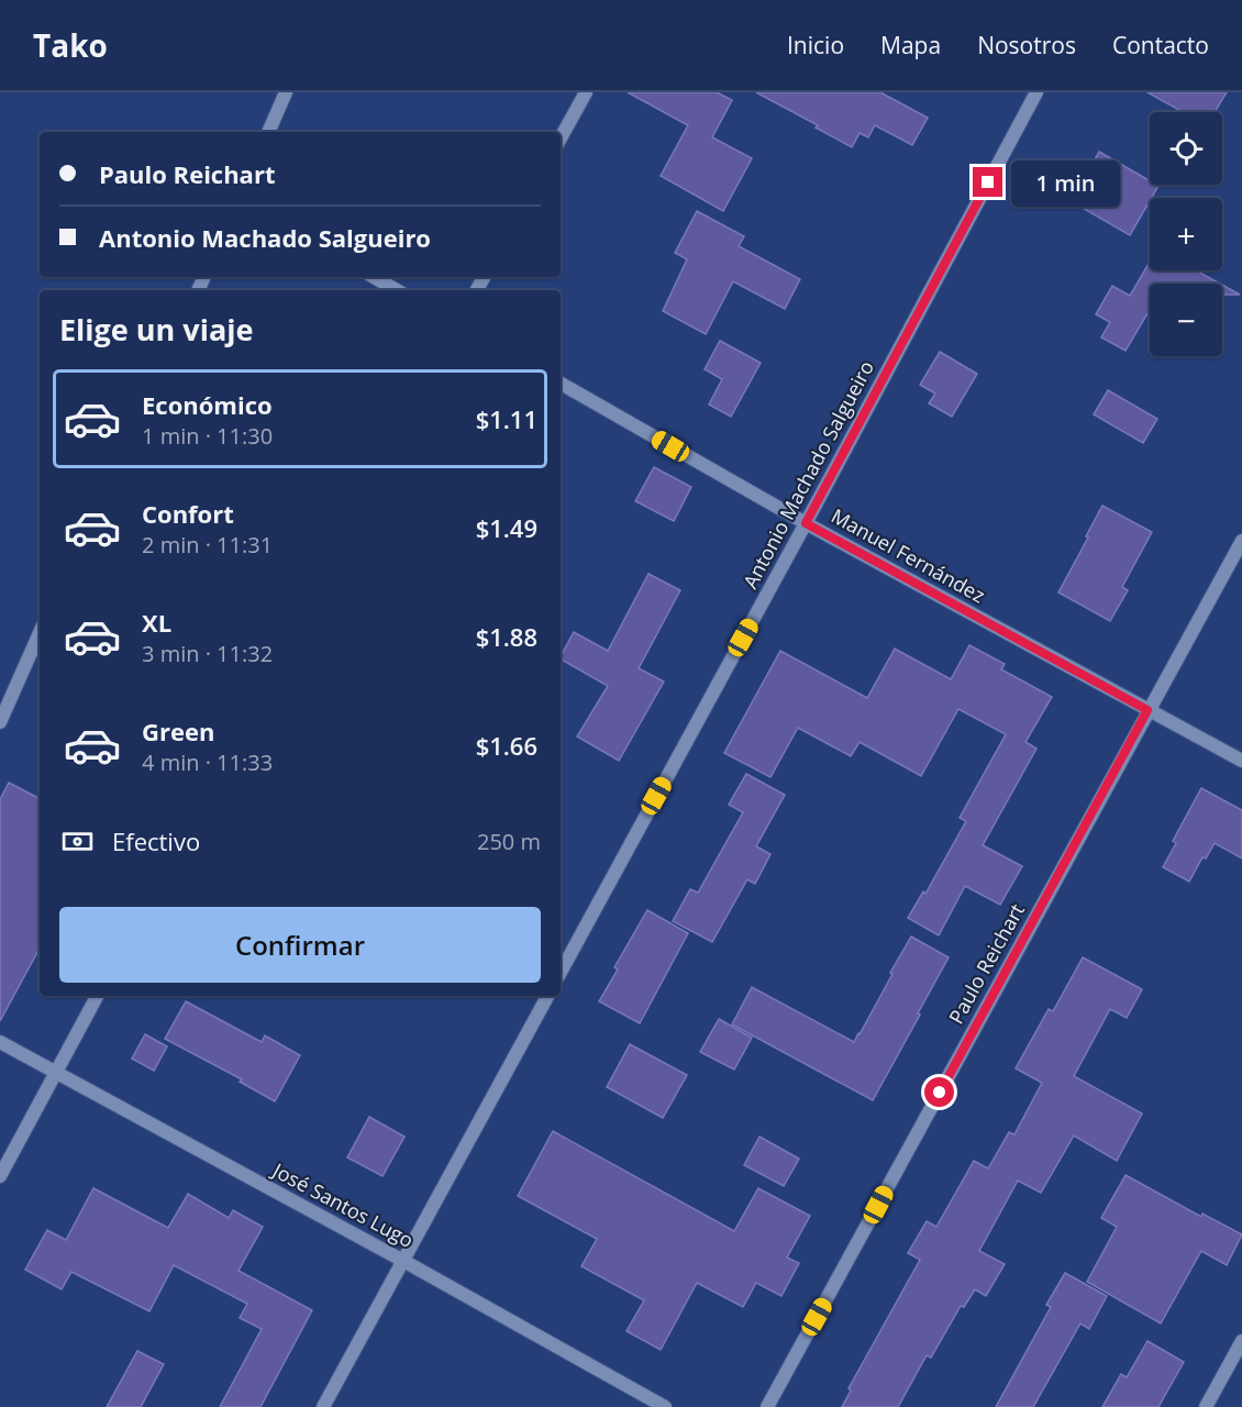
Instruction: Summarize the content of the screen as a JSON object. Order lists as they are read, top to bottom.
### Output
{
  "streets": {
    "street": [
      "Antonio Machado Salgueiro",
      "Manuel Fernández",
      "Paulo Reichart",
      "José Santos Lugo"
    ]
  },
  "crossings": [
    ["Antonio Machado Salgueiro", "Manuel Fernández"],
    ["Manuel Fernández", "Paulo Reichart"]
  ],
  "page": {
    "header": "Tako",
    "nav": [
      "Inicio",
      "Mapa",
      "Nosotros",
      "Contacto"
    ],
    "map_buttons": ["+", "−"],
    "banner": ["Paulo Reichart", "Antonio Machado Salgueiro"],
    "bubble": "1 min",
    "heading": "Elige un viaje",
    "list": [
      {
        "name": "Económico",
        "note": "1 min · 11:30",
        "value": "$1.11"
      },
      {
        "name": "Confort",
        "note": "2 min · 11:31",
        "value": "$1.49"
      },
      {
        "name": "XL",
        "note": "3 min · 11:32",
        "value": "$1.88"
      },
      {
        "name": "Green",
        "note": "4 min · 11:33",
        "value": "$1.66"
      }
    ],
    "pay": ["Efectivo", "250 m"],
    "buttons": "Confirmar"
  }
}
